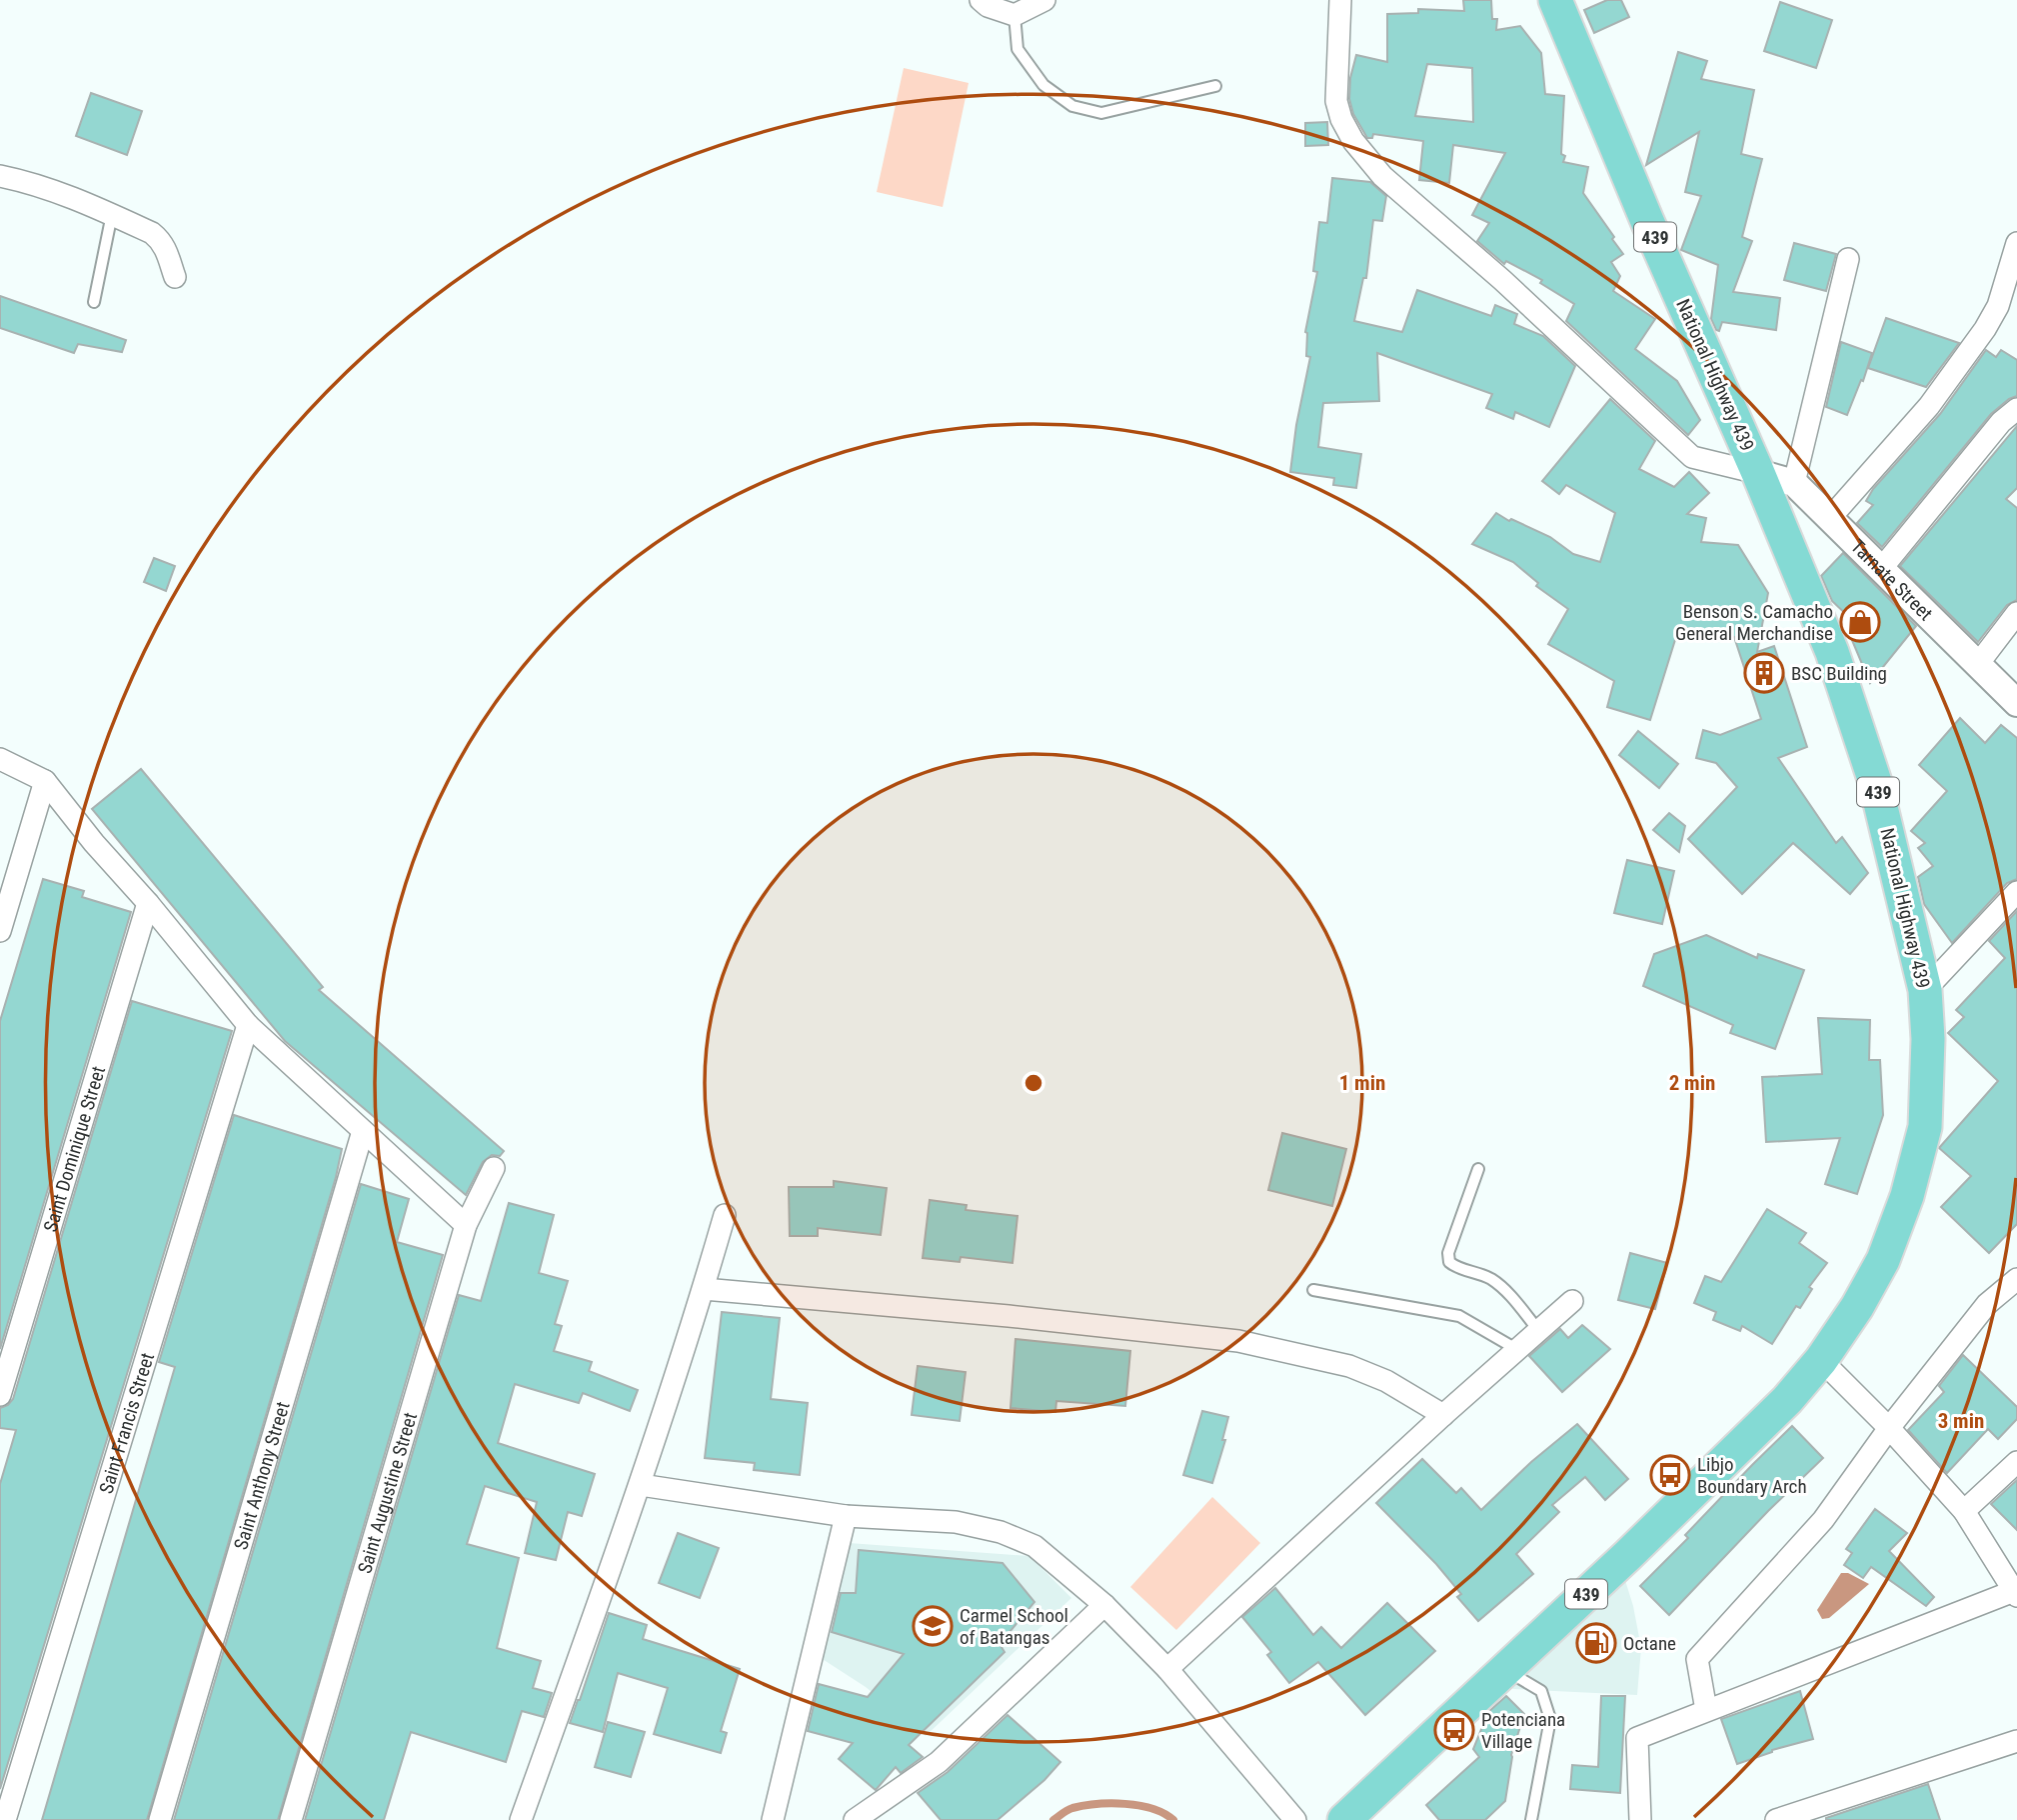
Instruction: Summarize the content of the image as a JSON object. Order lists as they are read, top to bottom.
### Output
{
  "streets": {
    "main road": ["439", "National Highway 439"],
    "street": [
      "Tarnate Street",
      "Saint Dominique Street",
      "Saint Francis Street",
      "Saint Anthony Street",
      "Saint Augustine Street"
    ]
  },
  "crossings": [
    ["National Highway 439", "Tarnate Street"]
  ],
  "places": {
    "shop": ["Benson S. Camacho General Merchandise"],
    "building": ["BSC Building"],
    "bus stop": ["Libjo Boundary Arch", "Potenciana Village"],
    "school or university": ["Carmel School of Batangas"],
    "fuel station": ["Octane"]
  },
  "rings": ["1 min", "2 min", "3 min"]
}
